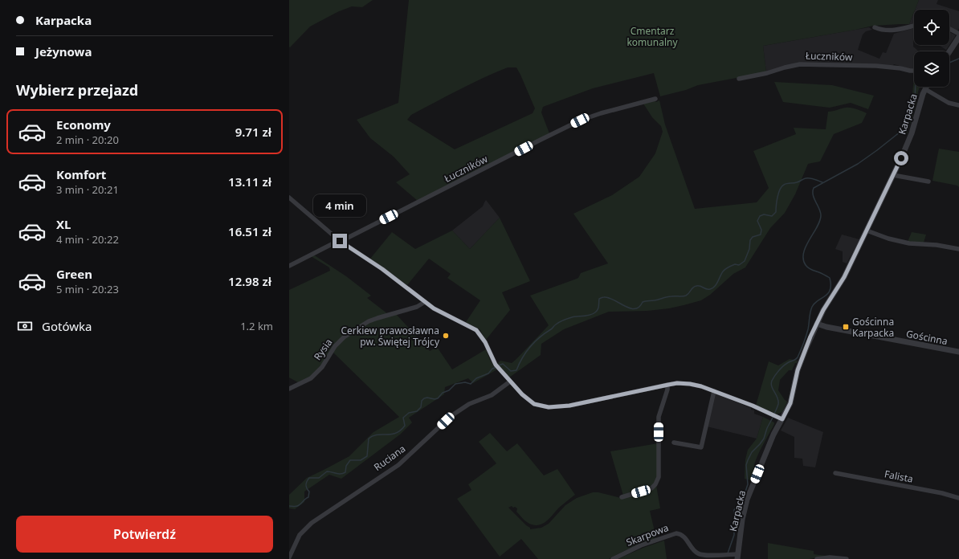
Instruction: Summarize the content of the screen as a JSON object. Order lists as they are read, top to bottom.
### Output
{
  "streets": {
    "street": [
      "Łuczników",
      "Karpacka",
      "Gościnna",
      "Rysia",
      "Ruciana",
      "Falista",
      "Skarpowa"
    ]
  },
  "crossings": [
    ["Karpacka", "Gościnna"],
    ["Karpacka", "Skarpowa"]
  ],
  "parks": ["Cmentarz komunalny"],
  "places": {
    "transit": ["Gościnna Karpacka"],
    "other": ["Cerkiew prawosławna pw. Świętej Trójcy"]
  },
  "page": {
    "banner": ["Karpacka", "Jeżynowa"],
    "heading": "Wybierz przejazd",
    "list": [
      {
        "name": "Economy",
        "note": "2 min · 20:20",
        "value": "9.71 zł"
      },
      {
        "name": "Komfort",
        "note": "3 min · 20:21",
        "value": "13.11 zł"
      },
      {
        "name": "XL",
        "note": "4 min · 20:22",
        "value": "16.51 zł"
      },
      {
        "name": "Green",
        "note": "5 min · 20:23",
        "value": "12.98 zł"
      }
    ],
    "bubble": "4 min",
    "pay": ["Gotówka", "1.2 km"],
    "buttons": "Potwierdź"
  }
}
